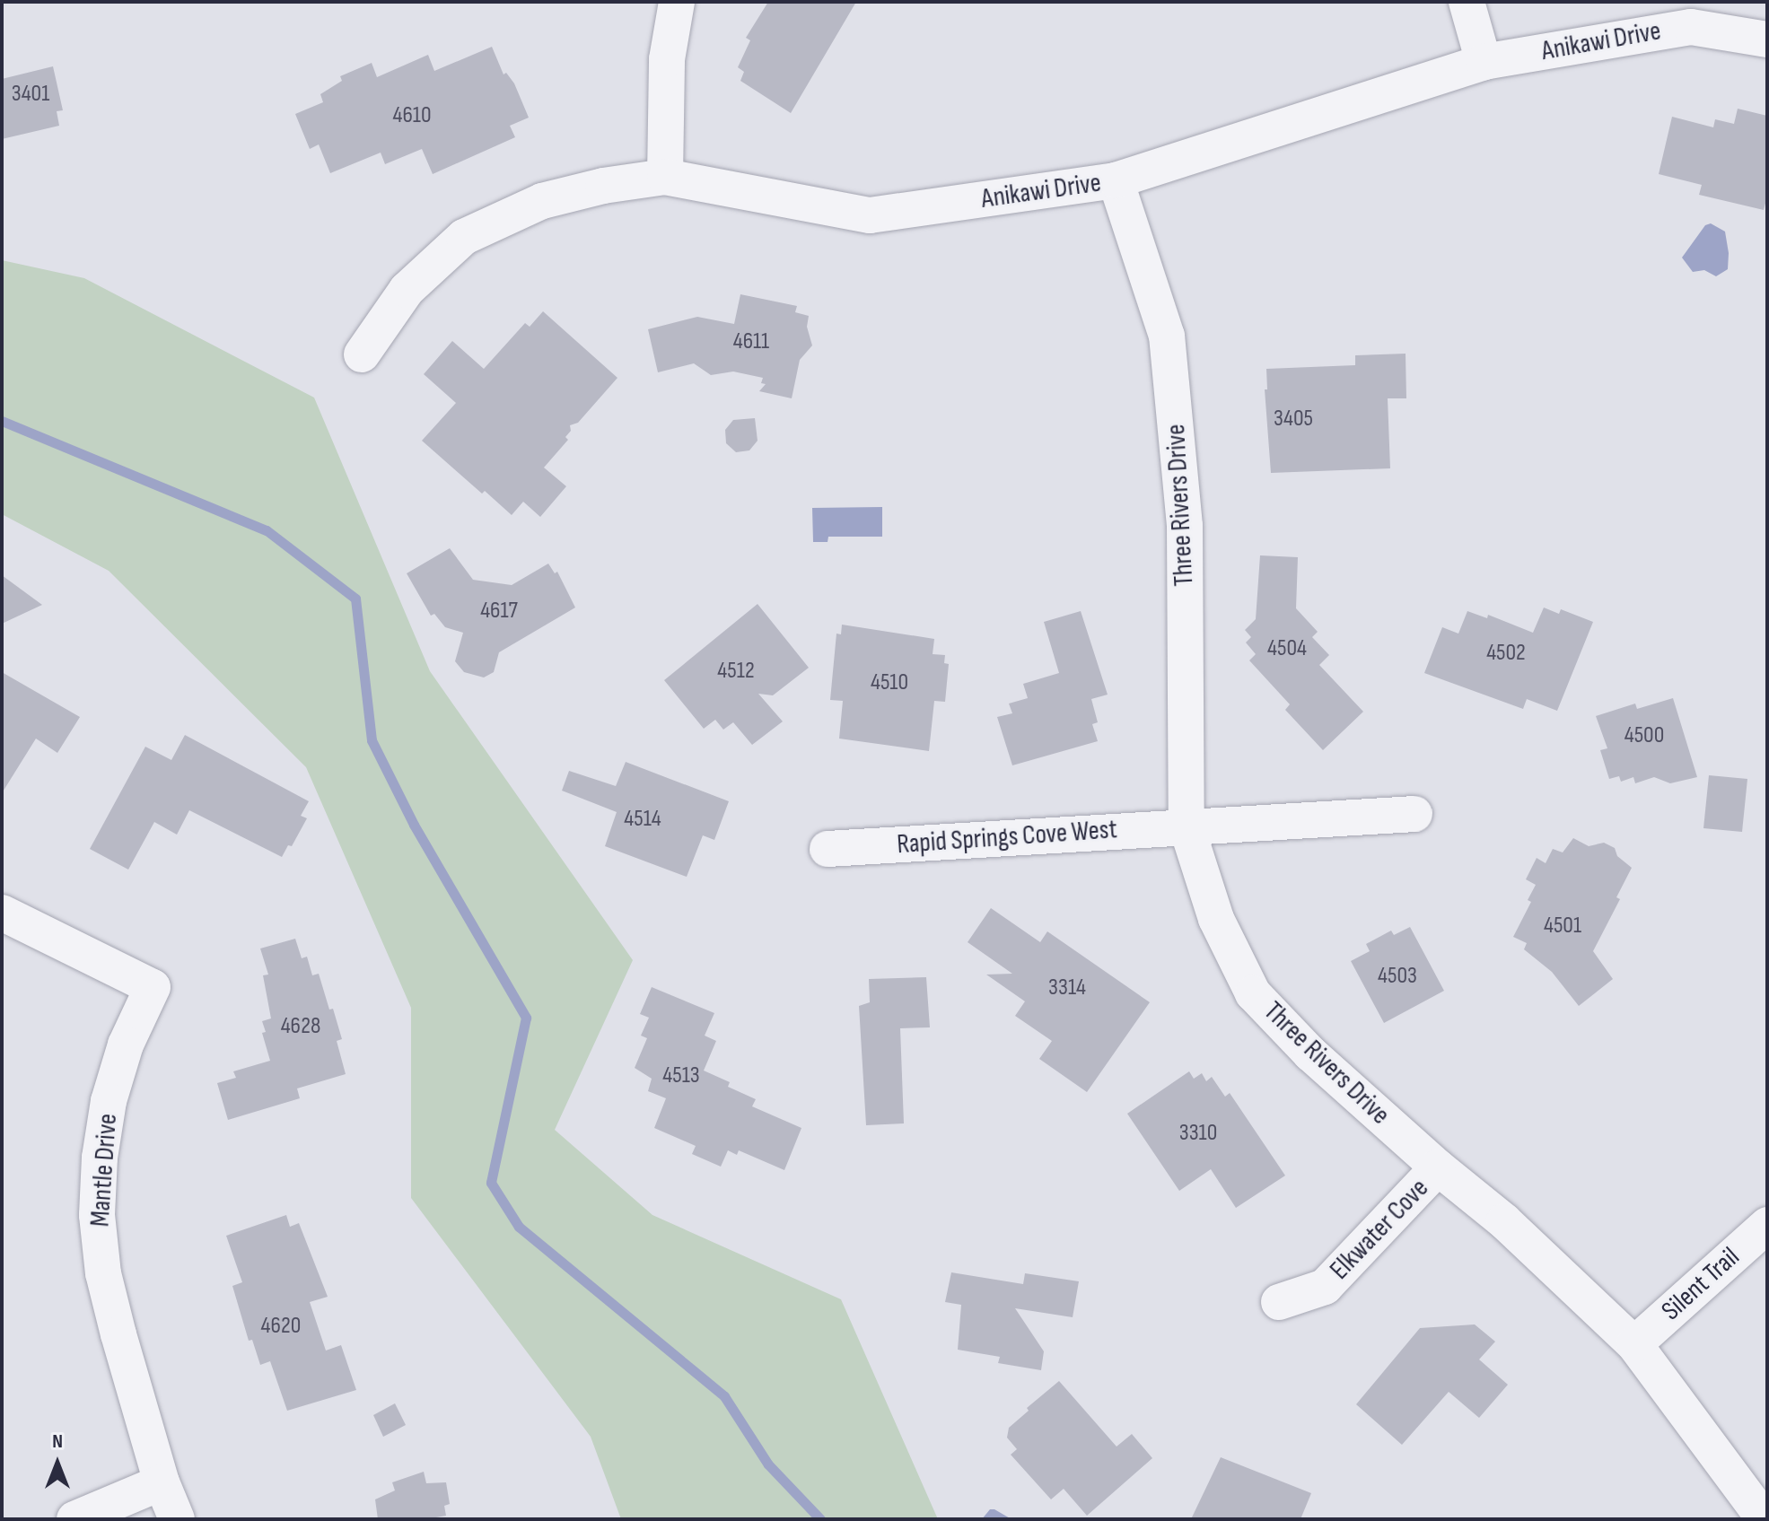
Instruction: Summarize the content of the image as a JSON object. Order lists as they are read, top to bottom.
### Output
{
  "streets": {
    "street": [
      "Anikawi Drive",
      "Three Rivers Drive",
      "Rapid Springs Cove West",
      "Mantle Drive",
      "Elkwater Cove",
      "Silent Trail"
    ]
  },
  "crossings": [
    ["Anikawi Drive", "Three Rivers Drive"],
    ["Three Rivers Drive", "Rapid Springs Cove West"],
    ["Three Rivers Drive", "Elkwater Cove"],
    ["Three Rivers Drive", "Silent Trail"]
  ],
  "house_numbers": [
    "3401",
    "4610",
    "4611",
    "3405",
    "4617",
    "4504",
    "4502",
    "4512",
    "4510",
    "4500",
    "4514",
    "4501",
    "4503",
    "3314",
    "4628",
    "4513",
    "3310",
    "4620"
  ],
  "north": "top"
}
